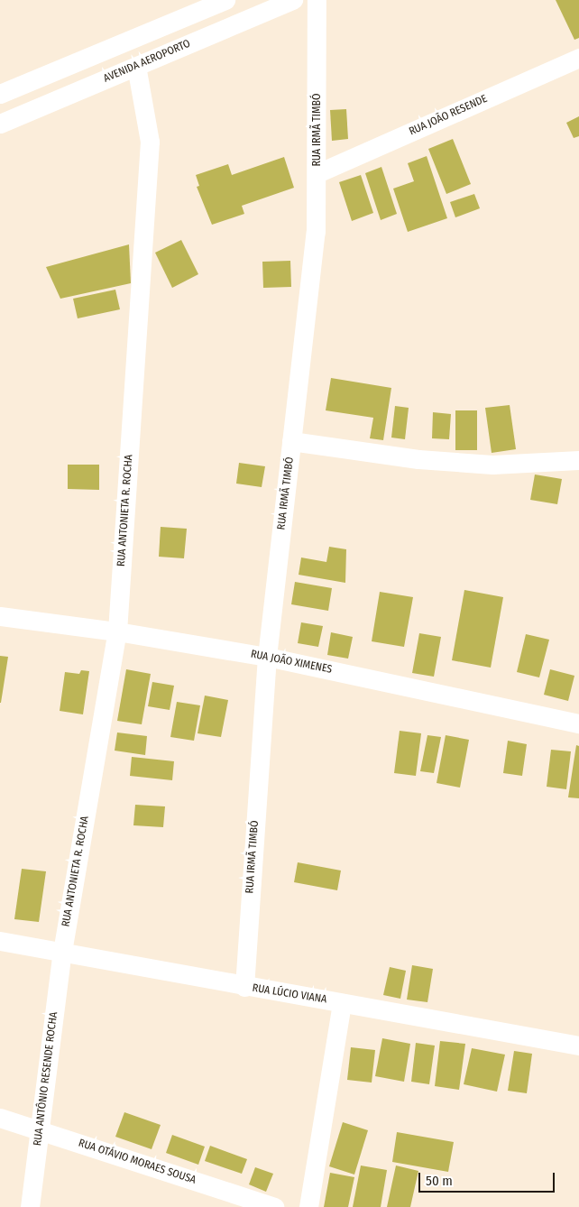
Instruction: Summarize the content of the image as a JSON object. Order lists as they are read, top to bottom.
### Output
{
  "streets": {
    "street": [
      "AVENIDA AEROPORTO",
      "RUA JOÃO RESENDE",
      "RUA IRMÃ TIMBÓ",
      "RUA ANTONIETA R. ROCHA",
      "RUA JOÃO XIMENES",
      "RUA LÚCIO VIANA",
      "RUA ANTÔNIO RESENDE ROCHA",
      "RUA OTÁVIO MORAES SOUSA"
    ]
  },
  "crossings": [
    ["AVENIDA AEROPORTO", "RUA ANTONIETA R. ROCHA"],
    ["RUA JOÃO RESENDE", "RUA IRMÃ TIMBÓ"],
    ["RUA IRMÃ TIMBÓ", "RUA JOÃO XIMENES"],
    ["RUA IRMÃ TIMBÓ", "RUA LÚCIO VIANA"],
    ["RUA ANTONIETA R. ROCHA", "RUA JOÃO XIMENES"],
    ["RUA ANTONIETA R. ROCHA", "RUA LÚCIO VIANA"],
    ["RUA ANTONIETA R. ROCHA", "RUA ANTÔNIO RESENDE ROCHA"],
    ["RUA LÚCIO VIANA", "RUA ANTÔNIO RESENDE ROCHA"],
    ["RUA ANTÔNIO RESENDE ROCHA", "RUA OTÁVIO MORAES SOUSA"]
  ],
  "scale_bar": "50 m"
}
